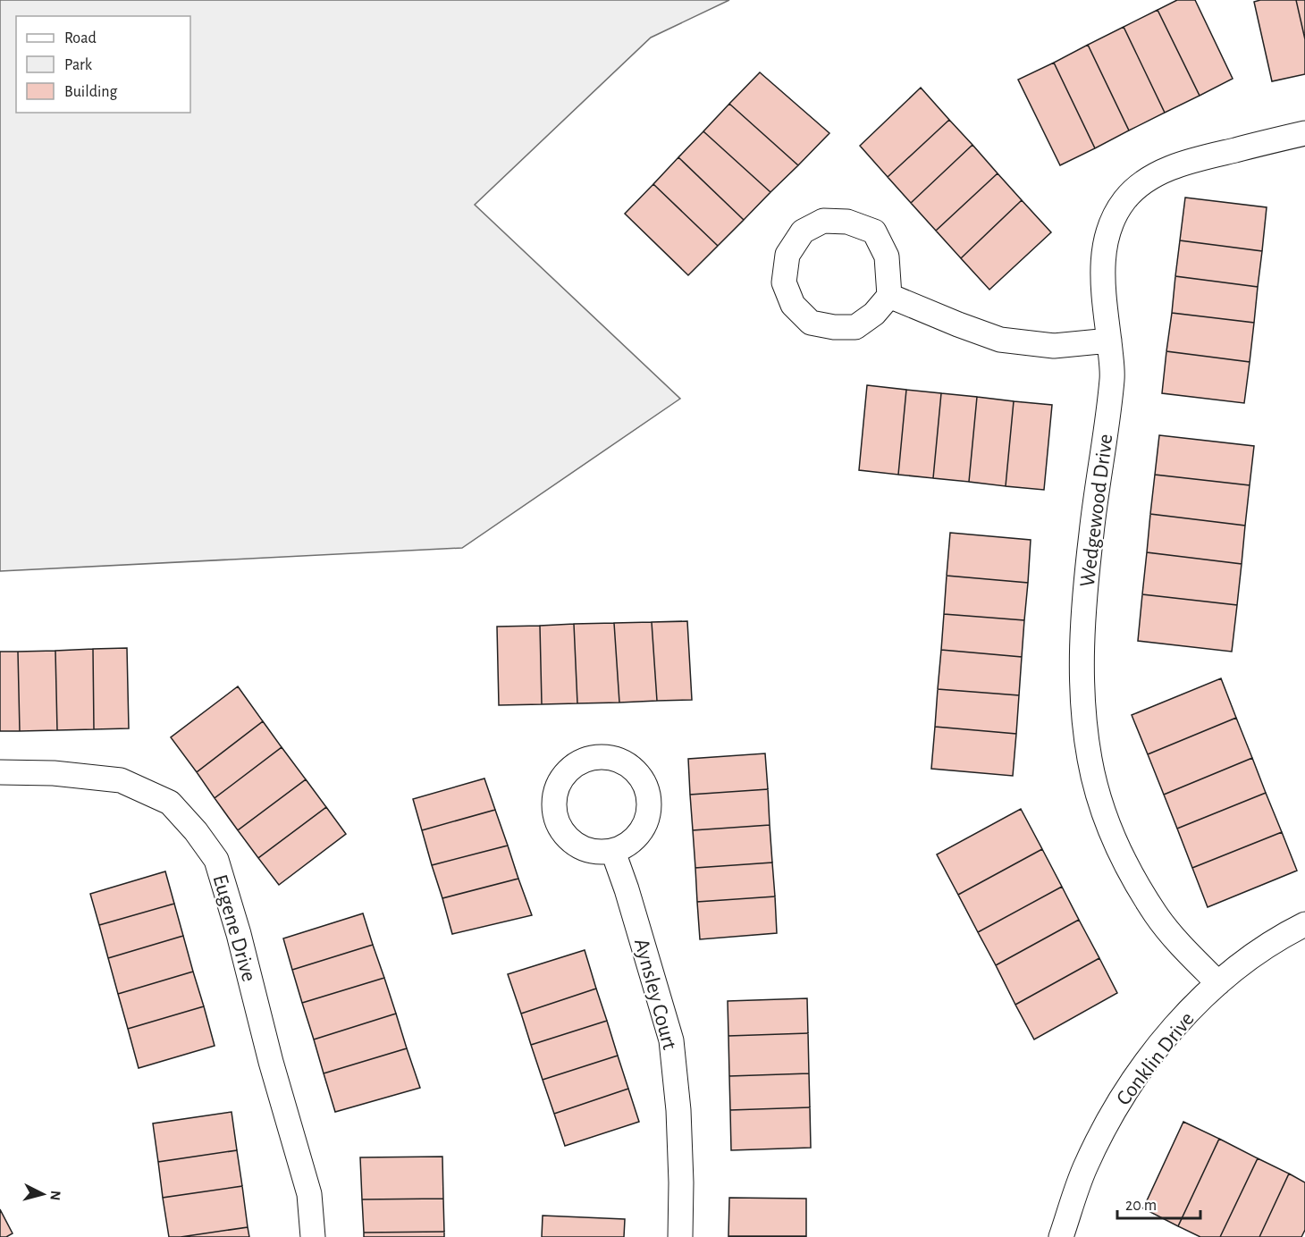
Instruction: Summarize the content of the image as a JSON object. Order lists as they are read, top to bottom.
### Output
{
  "streets": {
    "street": [
      "Wedgewood Drive",
      "Eugene Drive",
      "Aynsley Court",
      "Conklin Drive"
    ]
  },
  "crossings": [
    ["Wedgewood Drive", "Conklin Drive"]
  ],
  "legend": ["Road", "Park", "Building"],
  "scale_bar": "20 m",
  "north": "right"
}
